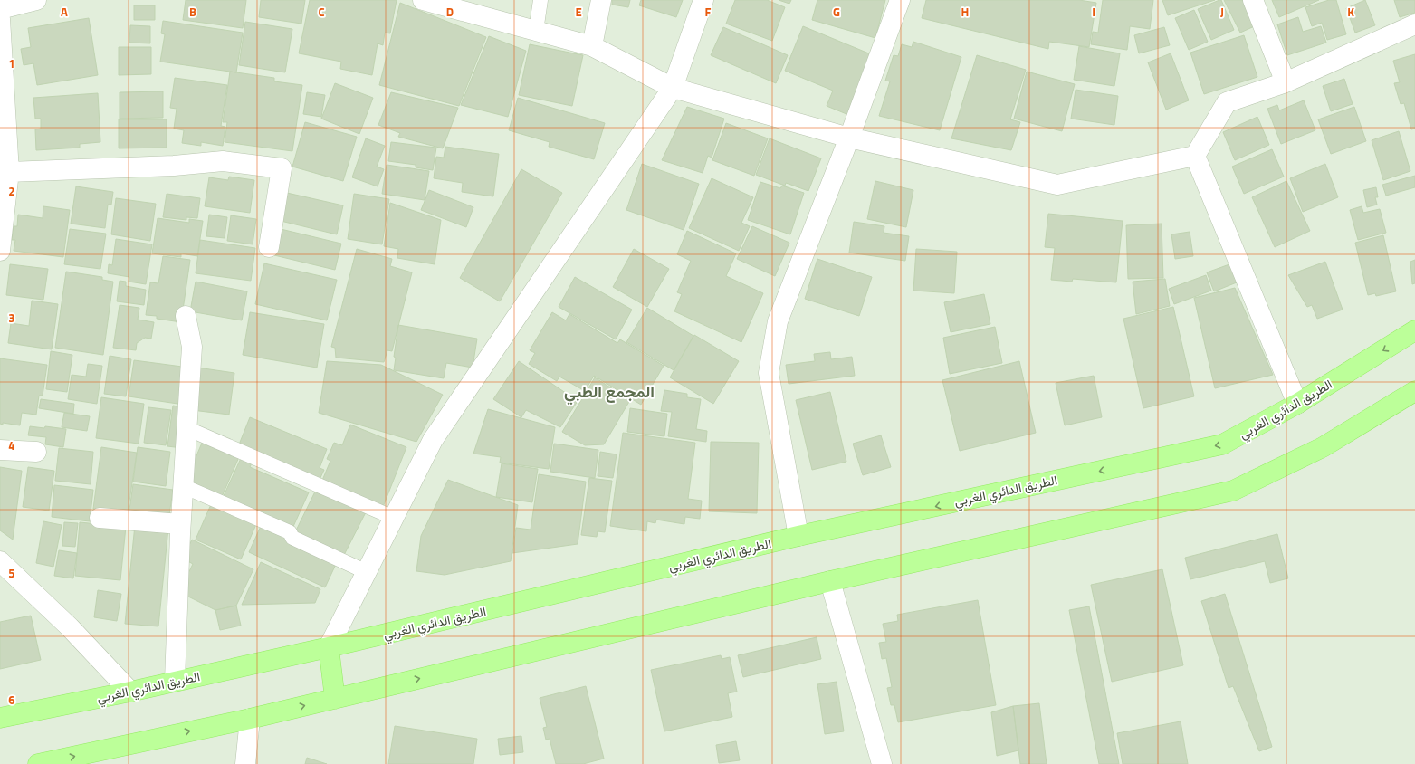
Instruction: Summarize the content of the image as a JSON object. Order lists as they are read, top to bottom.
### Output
{
  "streets": {
    "main road": ["الطريق الدائري الغربي"]
  },
  "districts": ["المجمع الطبي"],
  "grid": {
    "columns": [
      "A",
      "B",
      "C",
      "D",
      "E",
      "F",
      "G",
      "H",
      "I",
      "J",
      "K"
    ],
    "rows": [
      "1",
      "2",
      "3",
      "4",
      "5",
      "6"
    ]
  }
}
